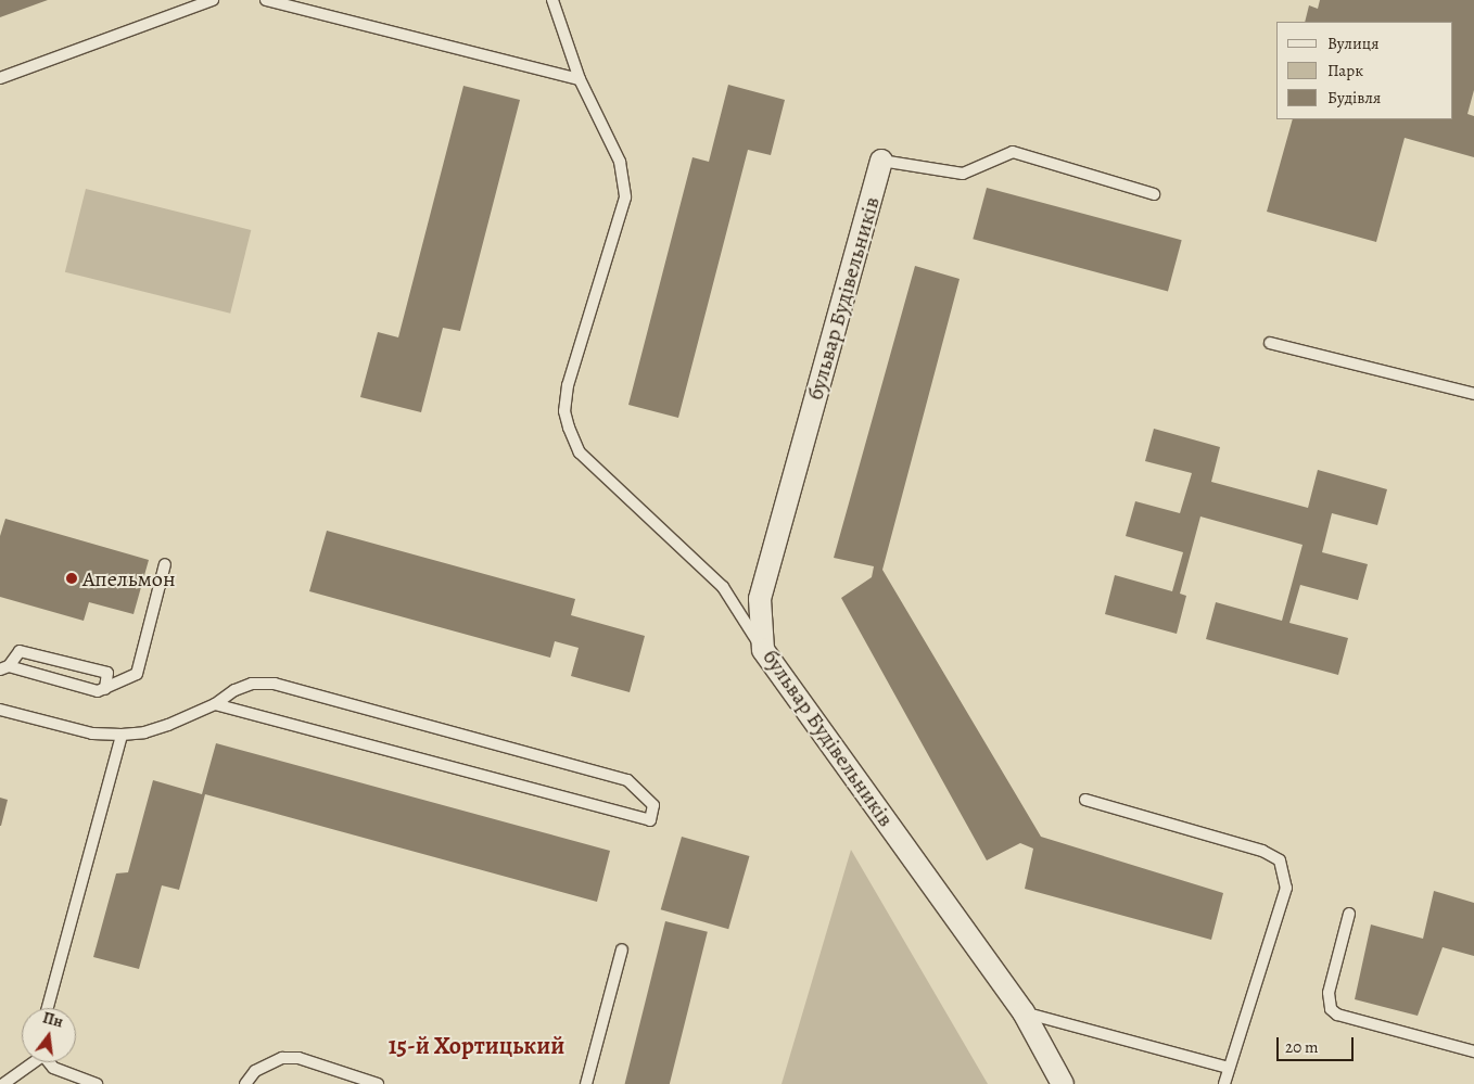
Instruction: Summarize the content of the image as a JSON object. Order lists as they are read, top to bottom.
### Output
{
  "streets": {
    "street": ["бульвар Будівельників"]
  },
  "districts": ["15-й Хортицький"],
  "places": ["Апельмон"],
  "legend": ["Вулиця", "Парк", "Будівля"],
  "scale_bar": "20 m",
  "north": "top"
}
